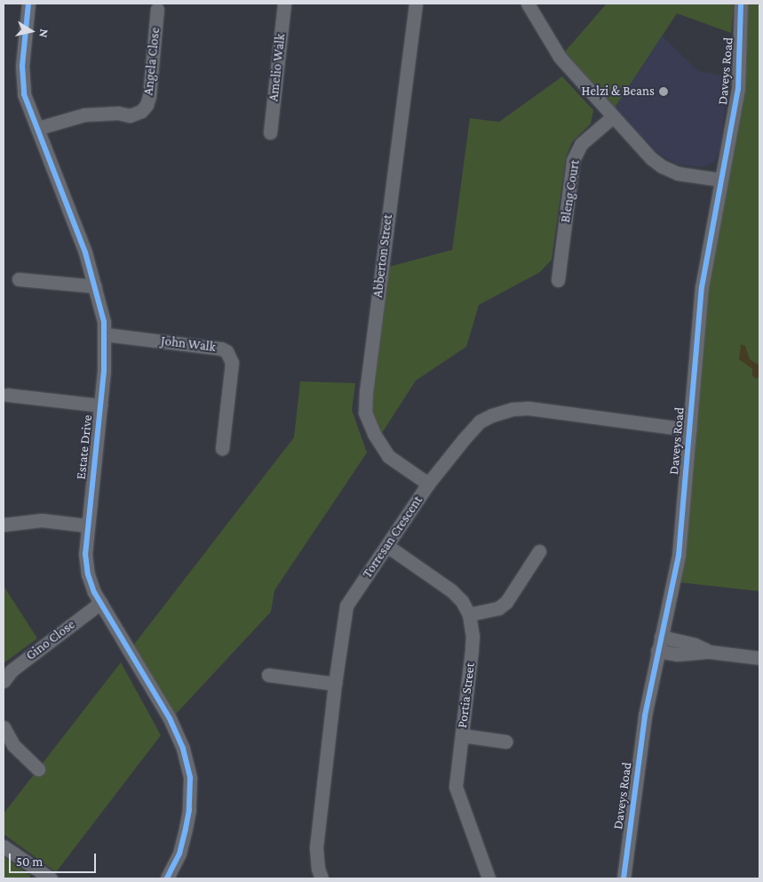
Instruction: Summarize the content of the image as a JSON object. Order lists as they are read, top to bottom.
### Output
{
  "streets": {
    "street": [
      "Angela Close",
      "Amelio Walk",
      "Daveys Road",
      "Bleng Court",
      "Abberton Street",
      "John Walk",
      "Estate Drive",
      "Torresan Crescent",
      "Gino Close",
      "Portia Street"
    ]
  },
  "crossings": [
    ["Angela Close", "Estate Drive"],
    ["Daveys Road", "Torresan Crescent"],
    ["Abberton Street", "Torresan Crescent"],
    ["John Walk", "Estate Drive"],
    ["Estate Drive", "Gino Close"],
    ["Torresan Crescent", "Portia Street"]
  ],
  "places": ["Helzi & Beans"],
  "scale_bar": "50 m",
  "north": "right"
}
